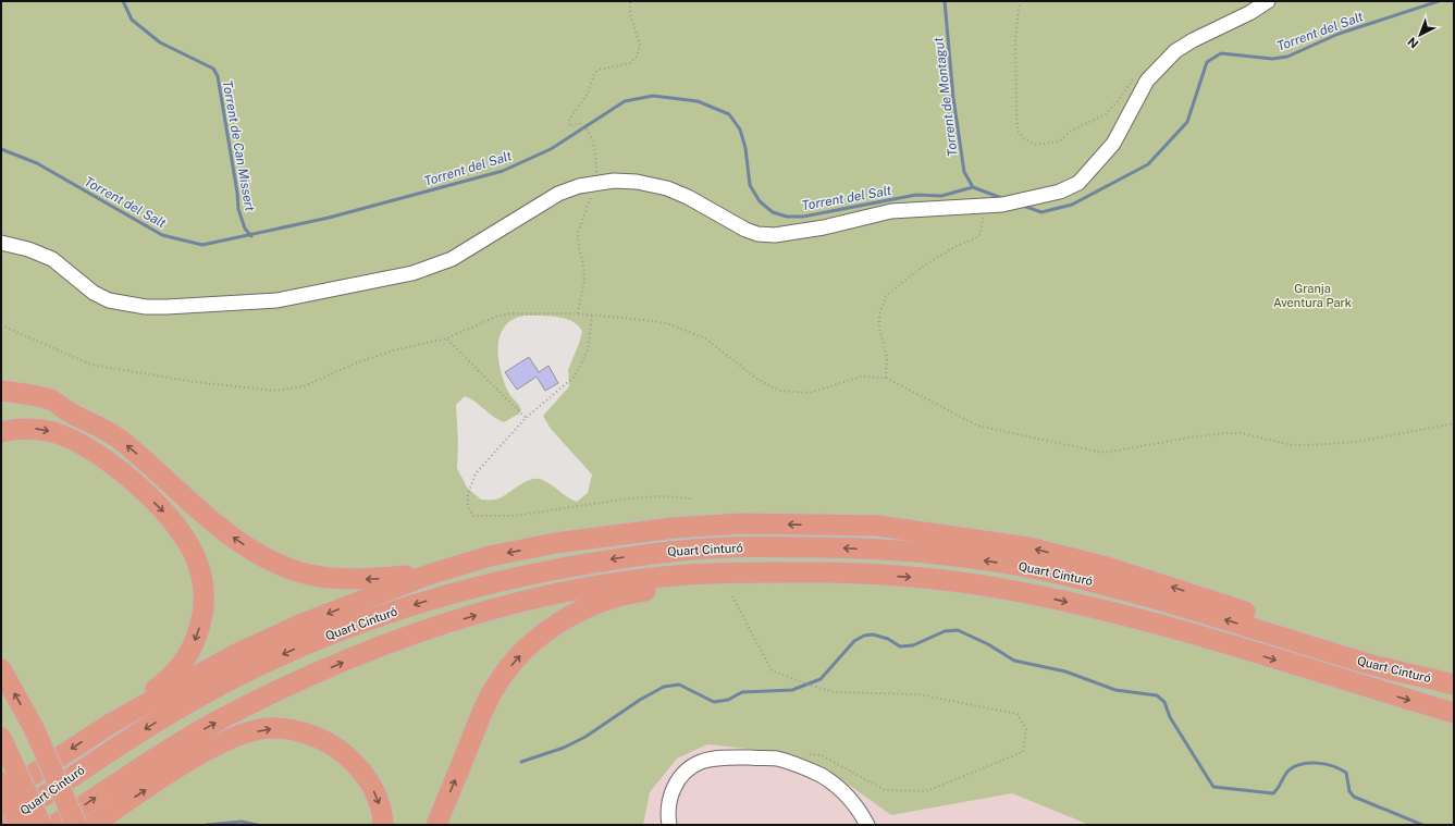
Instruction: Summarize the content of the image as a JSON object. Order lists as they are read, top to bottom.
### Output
{
  "streets": {
    "highway": ["Quart Cinturó"]
  },
  "water": ["Torrent del Salt", "Torrent de Montagut", "Torrent de Can Missert"],
  "parks": ["Granja Aventura Park"],
  "north": "bottom left"
}
